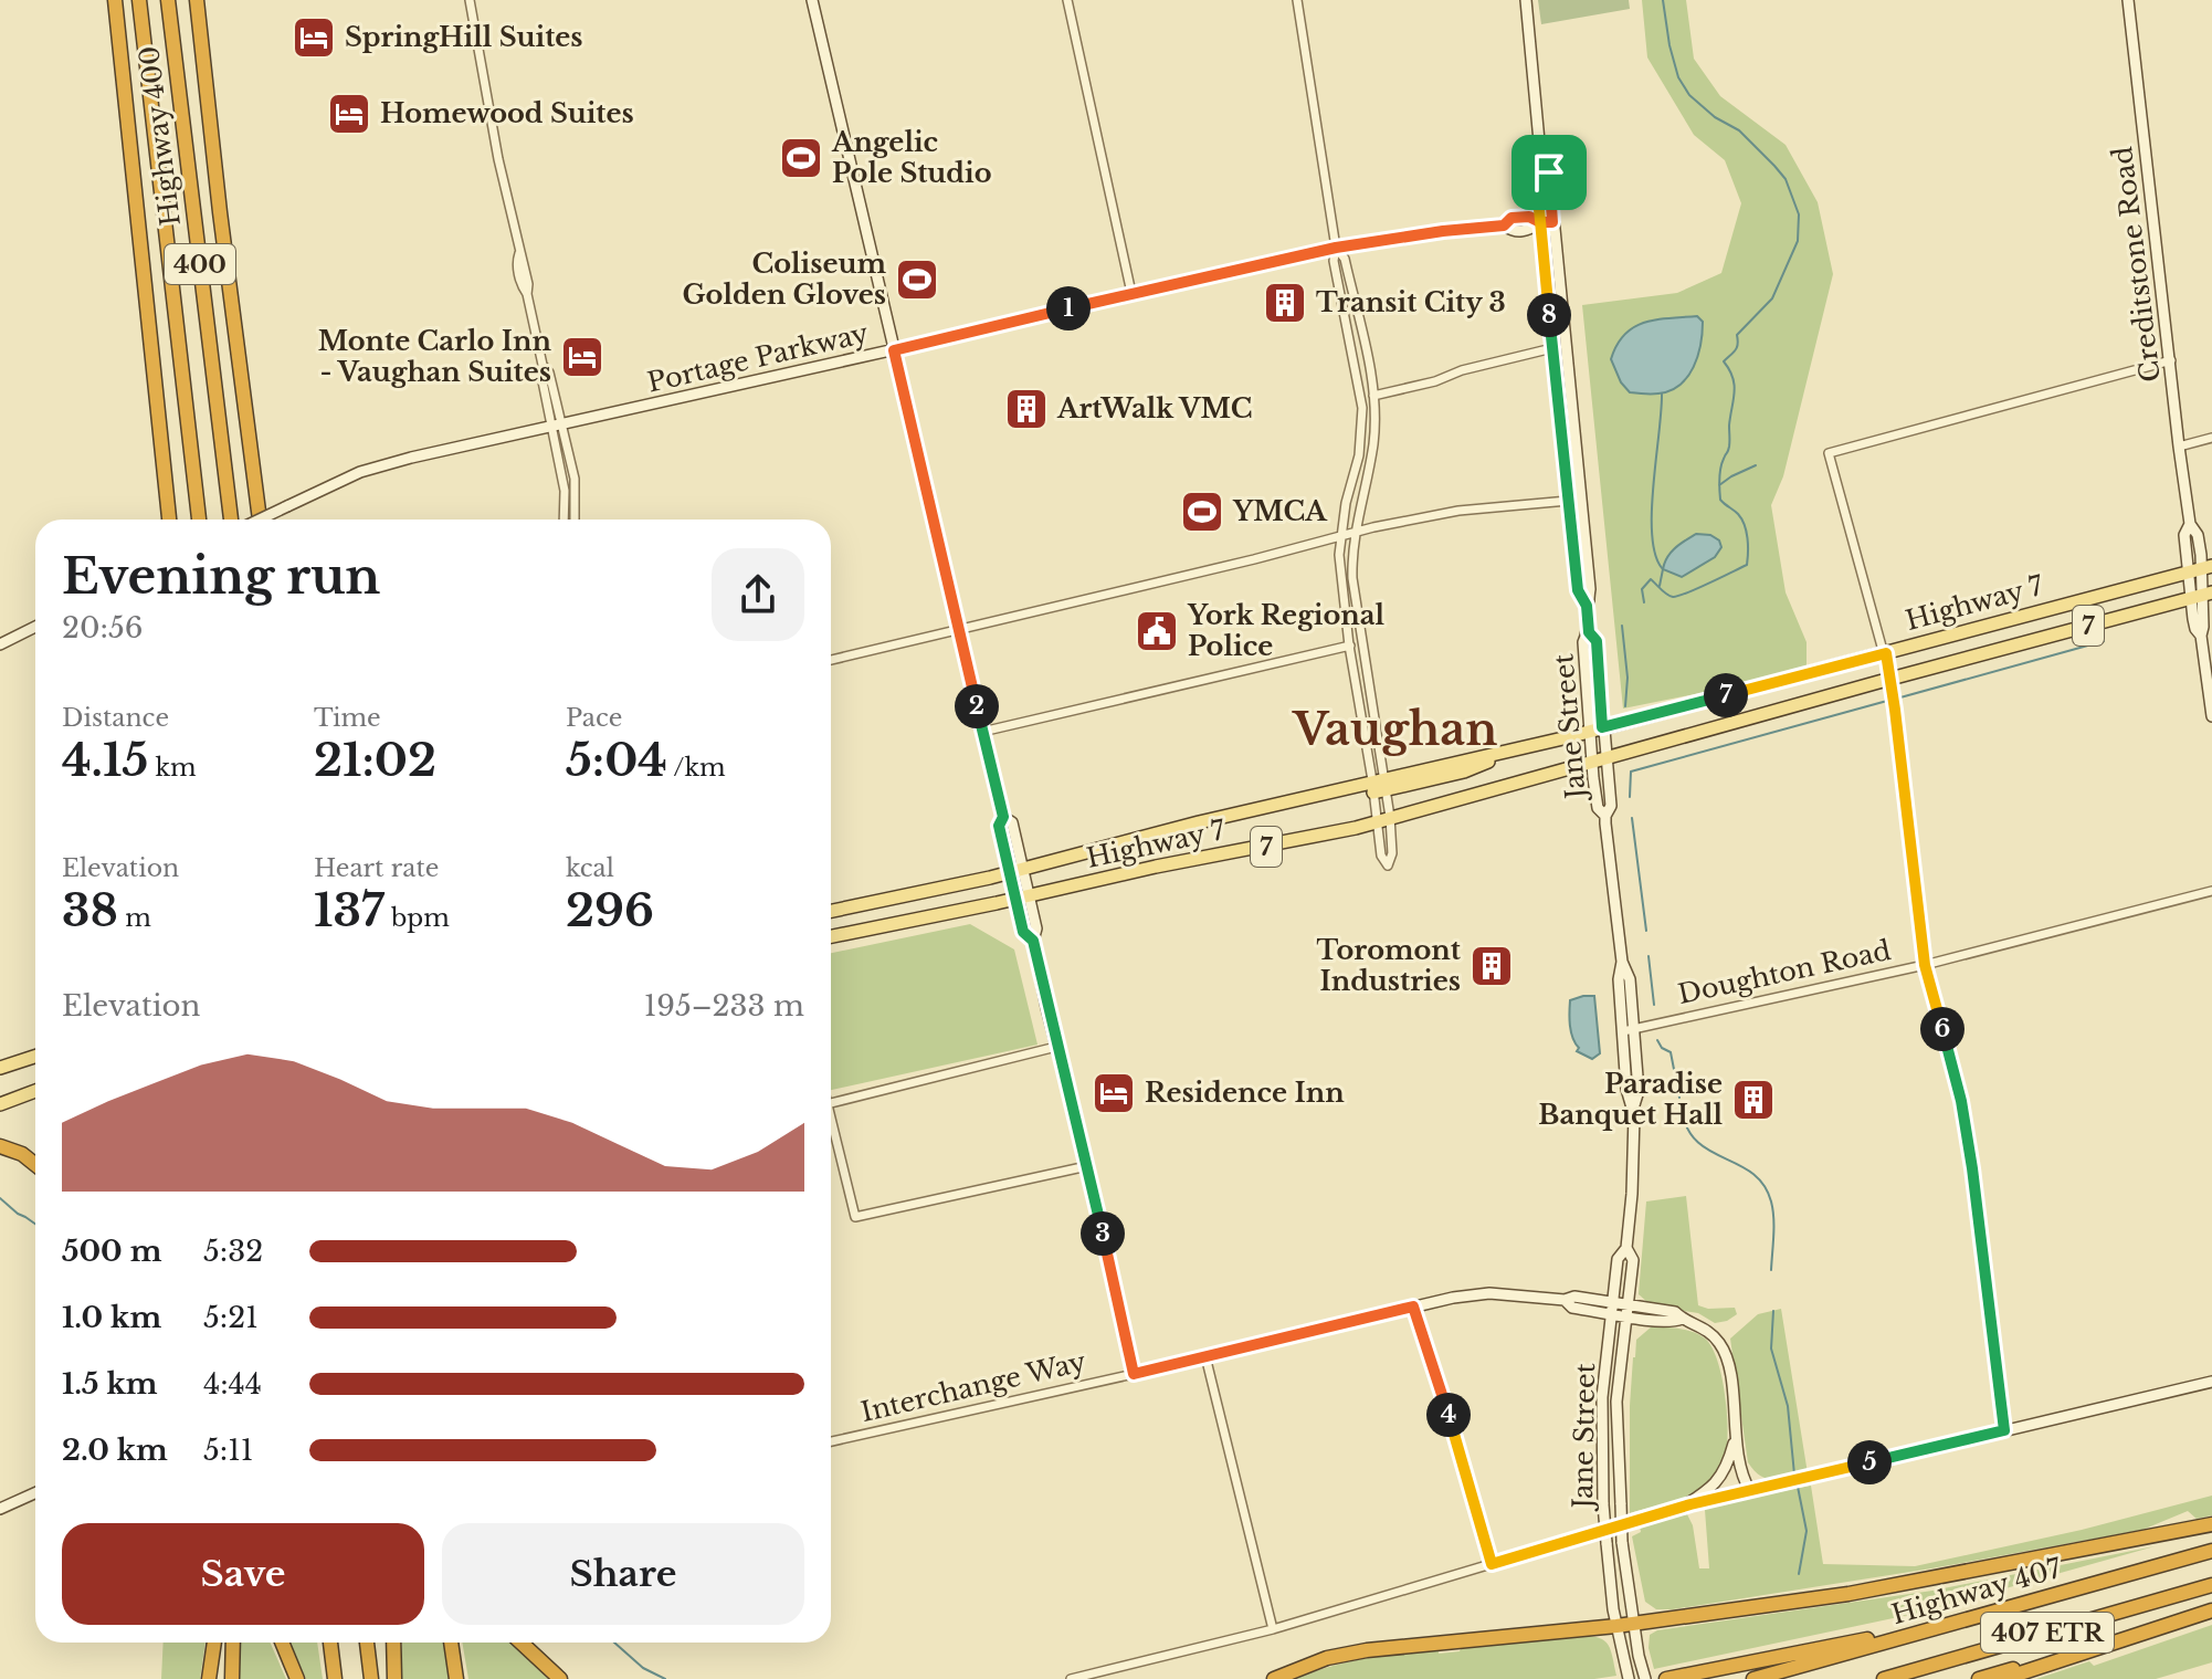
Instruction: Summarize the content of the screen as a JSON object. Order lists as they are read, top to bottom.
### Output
{
  "streets": {
    "highway": [
      "Highway 400",
      "400",
      "Highway 407",
      "407 ETR"
    ],
    "main road": ["Highway 7", "7"],
    "street": [
      "Creditstone Road",
      "Portage Parkway",
      "Jane Street",
      "Doughton Road",
      "Interchange Way"
    ]
  },
  "crossings": [
    ["Creditstone Road", "Highway 7"],
    ["Portage Parkway", "Jane Street"],
    ["Highway 7", "Jane Street"],
    ["Jane Street", "Doughton Road"],
    ["Jane Street", "Interchange Way"]
  ],
  "districts": ["Vaughan"],
  "places": {
    "hotel": [
      "SpringHill Suites",
      "Homewood Suites",
      "Monte Carlo Inn - Vaughan Suites",
      "Residence Inn"
    ],
    "sports": ["Angelic Pole Studio", "Coliseum Golden Gloves", "YMCA"],
    "building": [
      "Transit City 3",
      "ArtWalk VMC",
      "Toromont Industries",
      "Paradise Banquet Hall"
    ],
    "public building": ["York Regional Police"]
  },
  "page": {
    "pins": [
      "1",
      "8",
      "7",
      "2",
      "6",
      "3",
      "4",
      "5"
    ],
    "heading": ["Evening run", "20:56"],
    "stats": [
      ["Distance", "4.15 km"],
      ["Time", "21:02"],
      ["Pace", "5:04 /km"],
      ["Elevation", "38 m"],
      ["Heart rate", "137 bpm"],
      ["kcal", "296"]
    ],
    "chart": ["Elevation", "195–233 m"],
    "list": [
      {
        "name": "500 m",
        "note": "5:32"
      },
      {
        "name": "1.0 km",
        "note": "5:21"
      },
      {
        "name": "1.5 km",
        "note": "4:44"
      },
      {
        "name": "2.0 km",
        "note": "5:11"
      }
    ],
    "buttons": ["Save", "Share"]
  }
}
